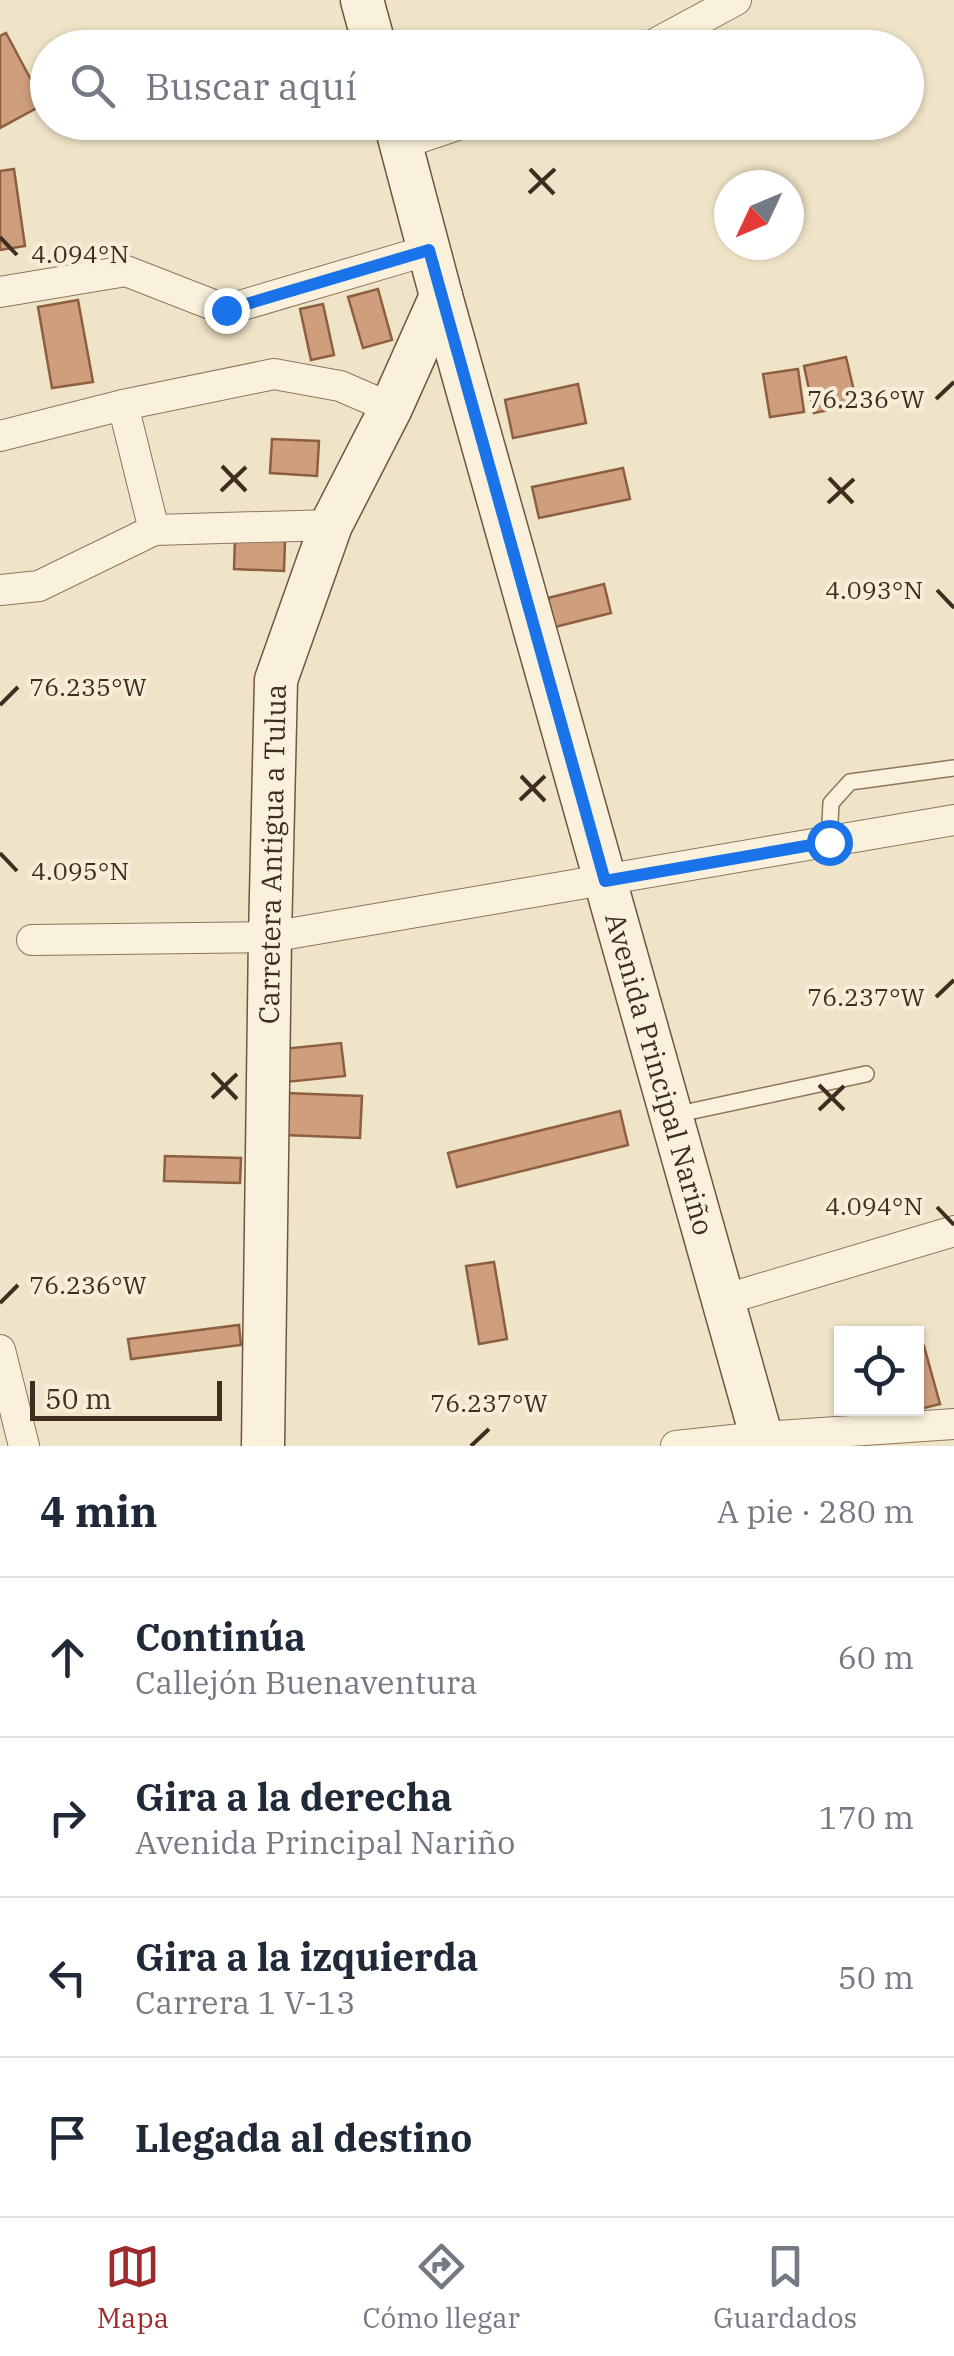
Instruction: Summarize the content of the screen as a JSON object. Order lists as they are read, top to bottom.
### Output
{
  "streets": {
    "main road": ["Carretera Antigua a Tulua", "Avenida Principal Nariño"]
  },
  "crossings": [
    ["Carretera Antigua a Tulua", "Avenida Principal Nariño"]
  ],
  "scale_bar": "50 m",
  "north": "bottom left",
  "page": {
    "search": "Buscar aquí",
    "scale": "50 m",
    "heading": ["4 min", "A pie · 280 m"],
    "list": [
      ["Continúa", "Callejón Buenaventura", "60 m"],
      ["Gira a la derecha", "Avenida Principal Nariño", "170 m"],
      ["Gira a la izquierda", "Carrera 1 V-13", "50 m"],
      "Llegada al destino"
    ],
    "nav": ["Mapa", "Cómo llegar", "Guardados"]
  },
  "coordinates": [
    "4.094°N",
    "76.236°W",
    "4.093°N",
    "76.235°W",
    "4.095°N",
    "76.237°W"
  ]
}
